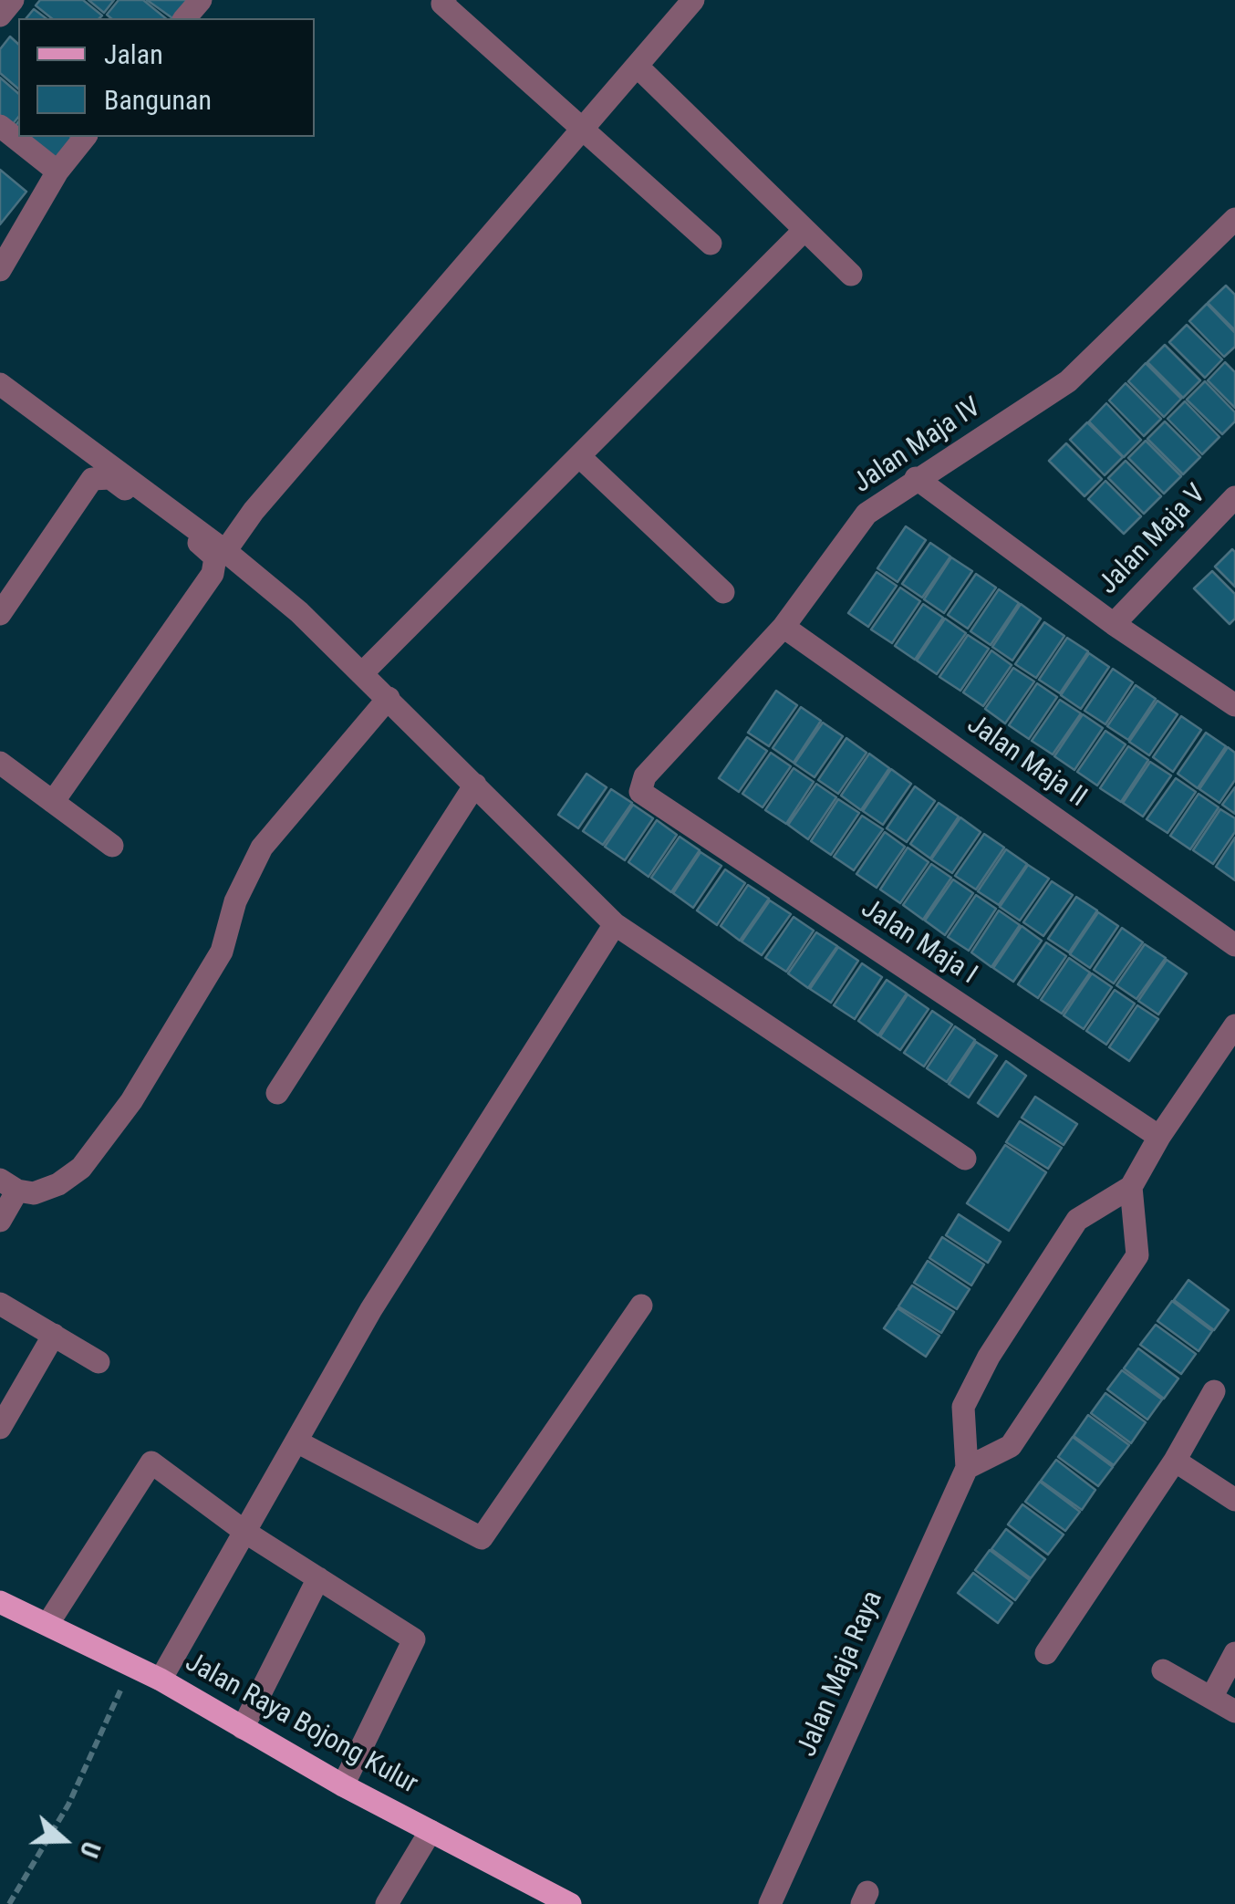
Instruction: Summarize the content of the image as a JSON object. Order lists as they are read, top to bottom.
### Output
{
  "streets": {
    "main road": ["Jalan Raya Bojong Kulur"],
    "street": [
      "Jalan Maja IV",
      "Jalan Maja V",
      "Jalan Maja II",
      "Jalan Maja I",
      "Jalan Maja Raya"
    ]
  },
  "crossings": [
    ["Jalan Maja IV", "Jalan Maja II"],
    ["Jalan Maja IV", "Jalan Maja I"]
  ],
  "legend": ["Jalan", "Bangunan"],
  "north": "right"
}
